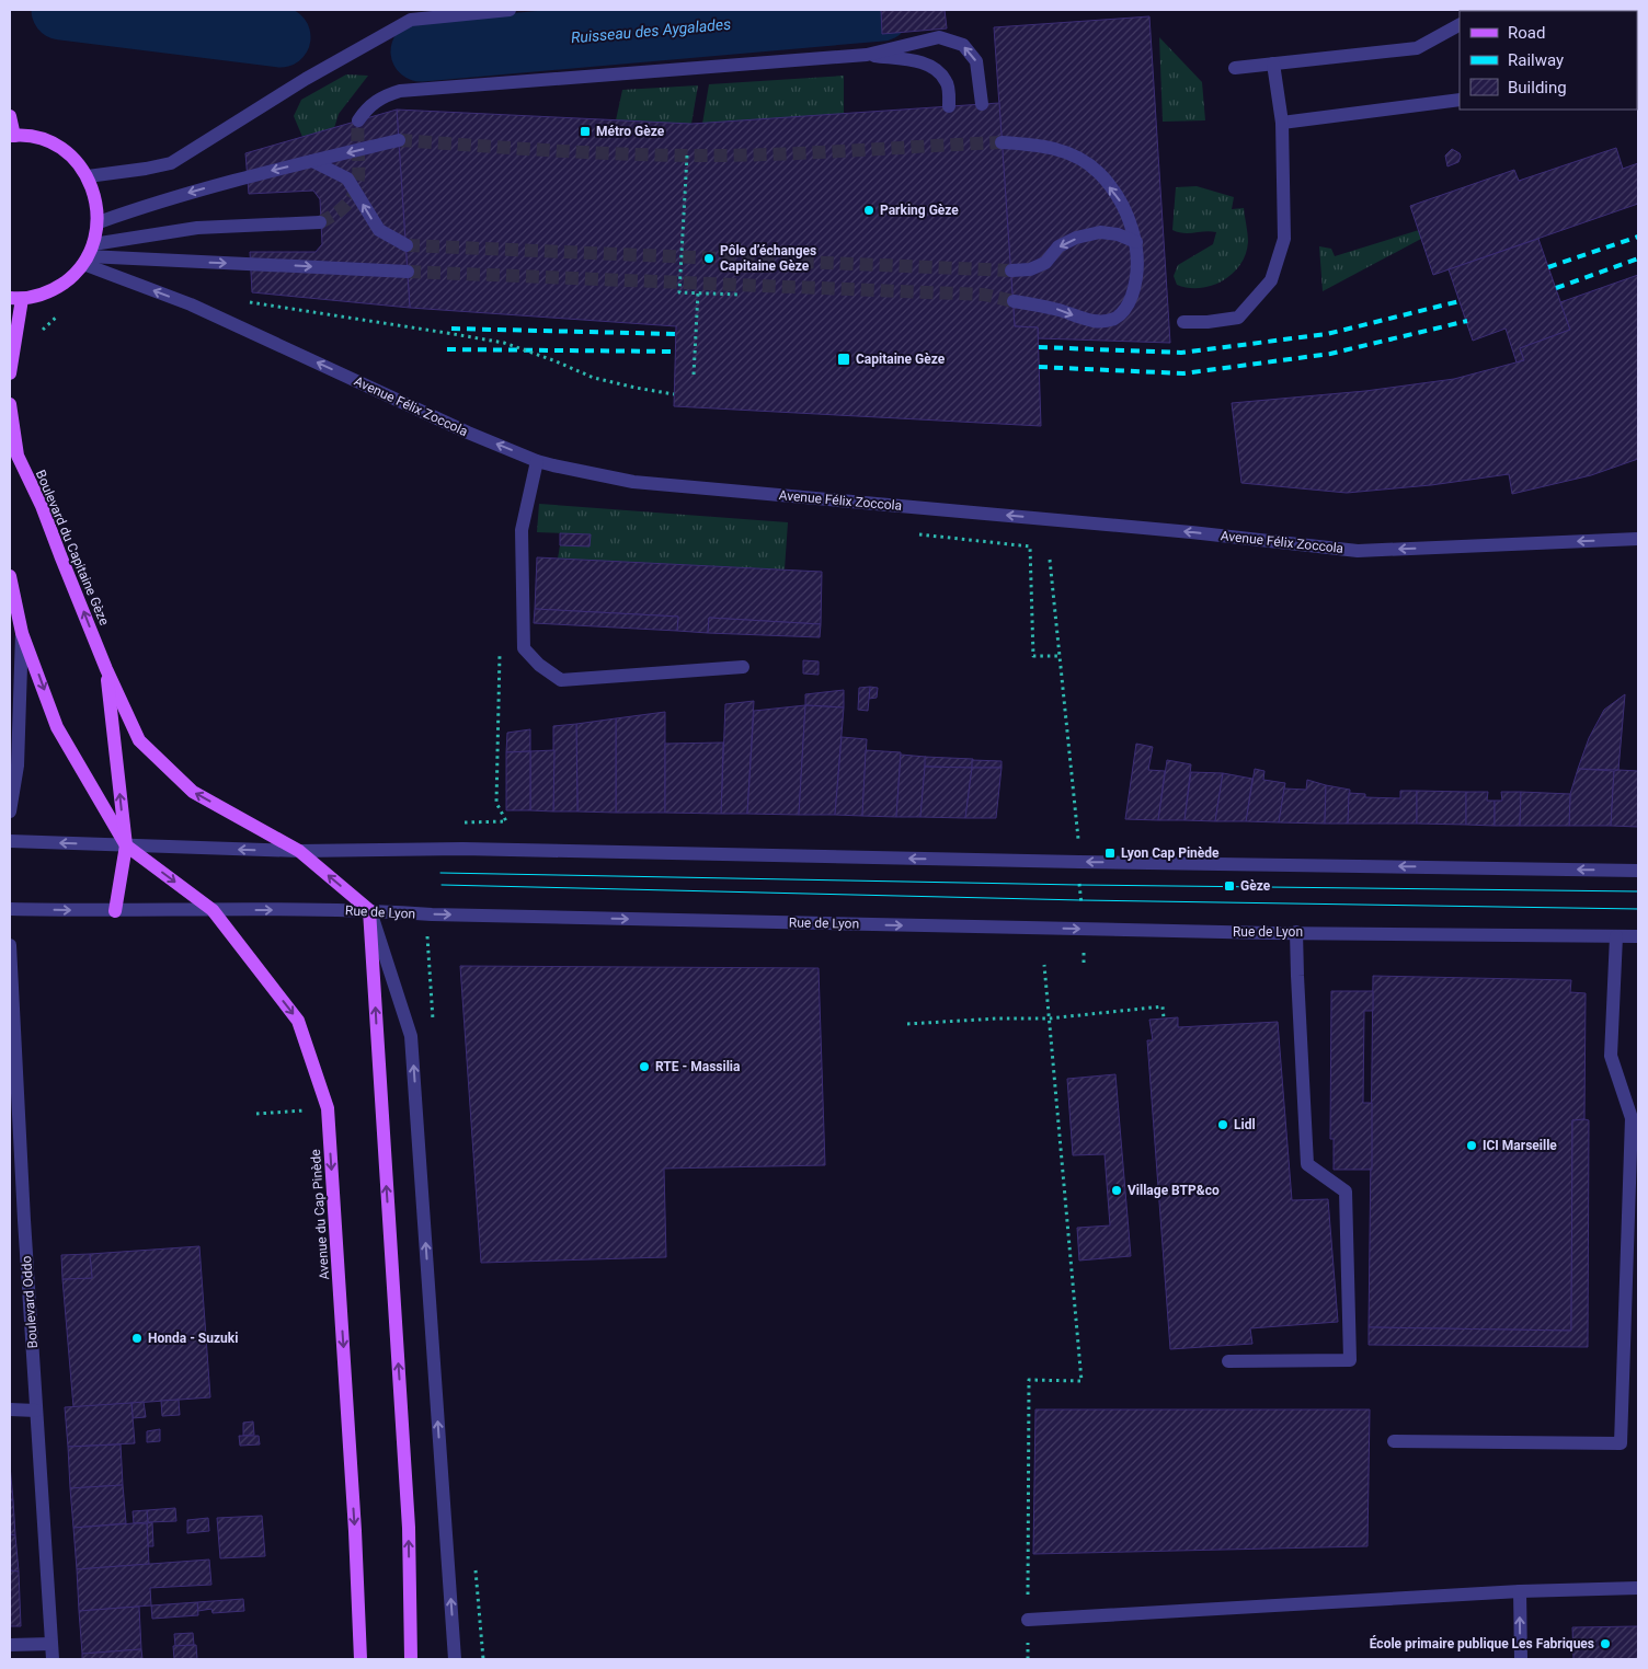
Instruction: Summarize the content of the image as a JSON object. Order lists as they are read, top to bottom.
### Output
{
  "streets": {
    "main road": ["Boulevard du Capitaine Gèze", "Avenue du Cap Pinède"],
    "street": ["Avenue Félix Zoccola", "Rue de Lyon", "Boulevard Oddo"]
  },
  "crossings": [
    ["Boulevard du Capitaine Gèze", "Rue de Lyon"],
    ["Boulevard du Capitaine Gèze", "Avenue du Cap Pinède"],
    ["Rue de Lyon", "Avenue du Cap Pinède"]
  ],
  "water": ["Ruisseau des Aygalades"],
  "places": {
    "transit": [
      "Métro Gèze",
      "Capitaine Gèze",
      "Lyon Cap Pinède",
      "Gèze"
    ],
    "other": [
      "Parking Gèze",
      "Pôle d’échanges Capitaine Gèze",
      "RTE - Massilia",
      "Lidl",
      "ICI Marseille",
      "Village BTP&co",
      "Honda - Suzuki",
      "École primaire publique Les Fabriques"
    ]
  },
  "legend": ["Road", "Railway", "Building"]
}
